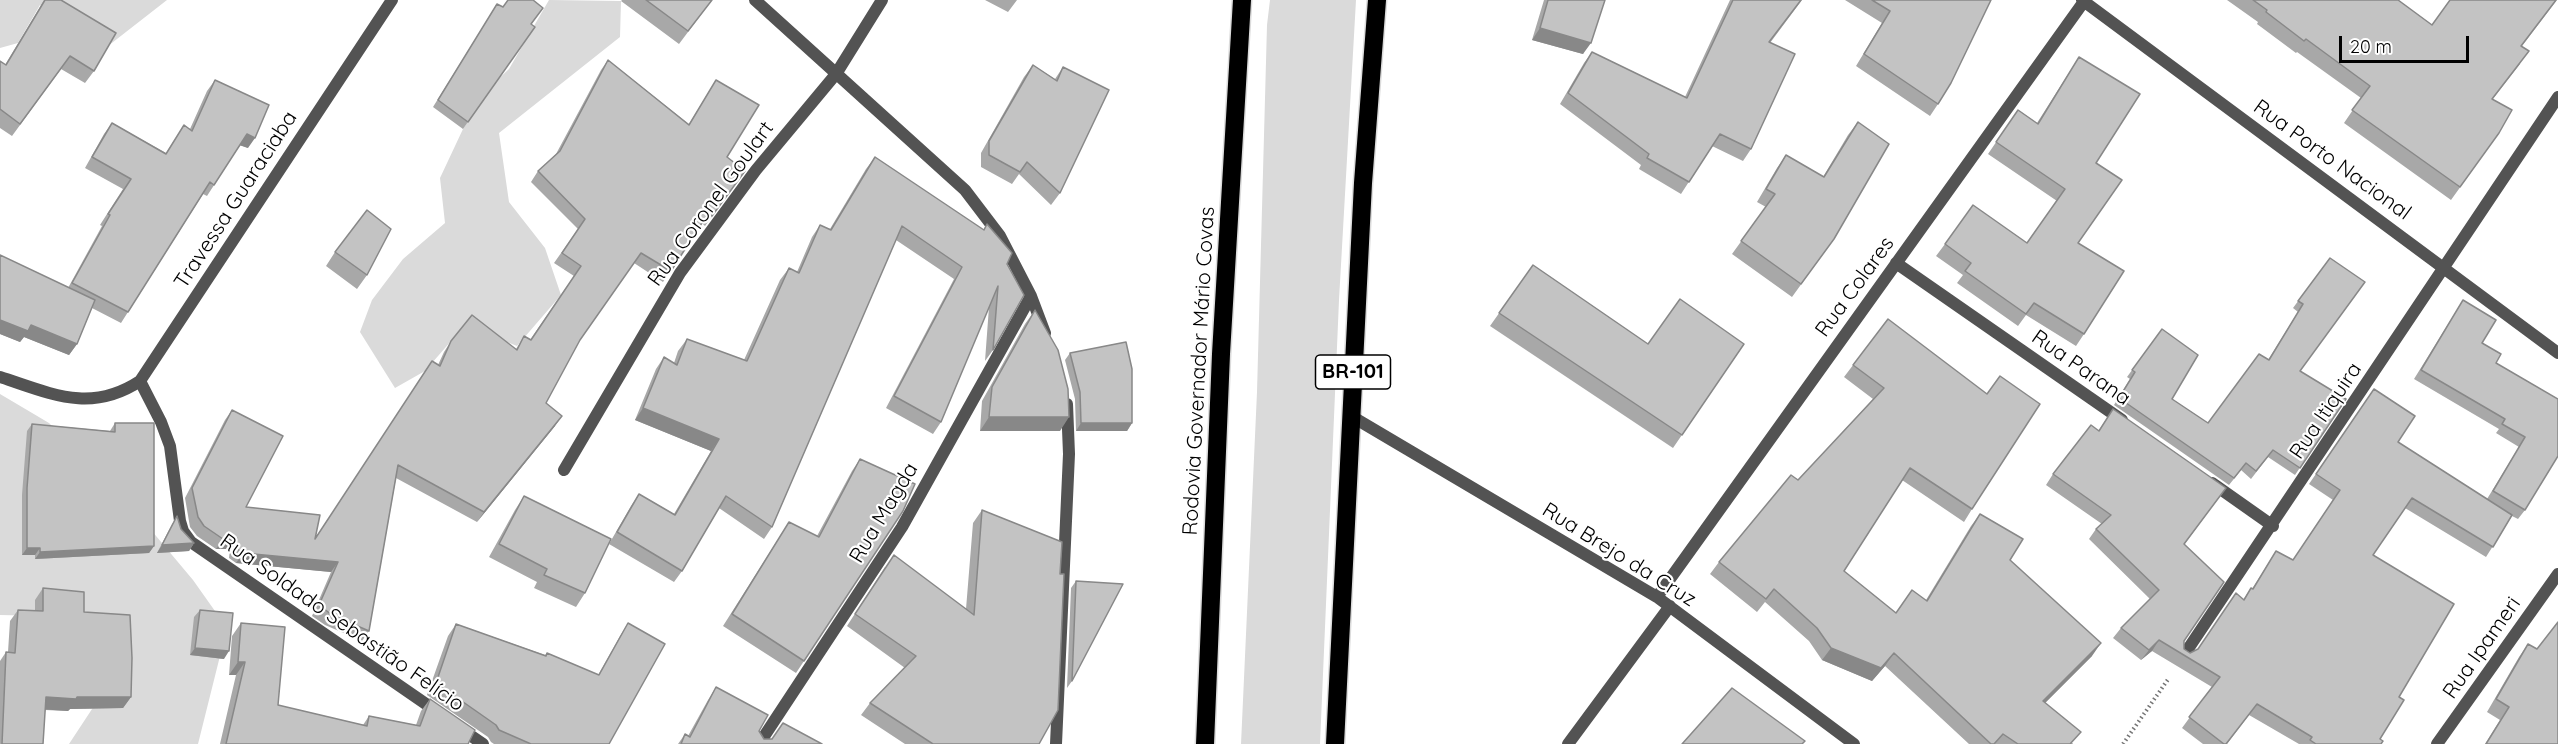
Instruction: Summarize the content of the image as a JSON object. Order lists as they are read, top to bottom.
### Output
{
  "streets": {
    "highway": ["Rodovia Governador Mário Covas", "BR-101"],
    "street": [
      "Rua Porto Nacional",
      "Travessa Guaraciaba",
      "Rua Coronel Goulart",
      "Rua Colares",
      "Rua Parana",
      "Rua Itiquira",
      "Rua Magda",
      "Rua Brejo da Cruz",
      "Rua Soldado Sebastião Felício",
      "Rua Ipameri"
    ]
  },
  "crossings": [
    ["Rua Porto Nacional", "Rua Colares"],
    ["Rua Porto Nacional", "Rua Itiquira"],
    ["Travessa Guaraciaba", "Rua Soldado Sebastião Felício"],
    ["Rua Colares", "Rua Parana"],
    ["Rua Colares", "Rua Brejo da Cruz"],
    ["BR-101", "Rua Brejo da Cruz"]
  ],
  "scale_bar": "20 m"
}
